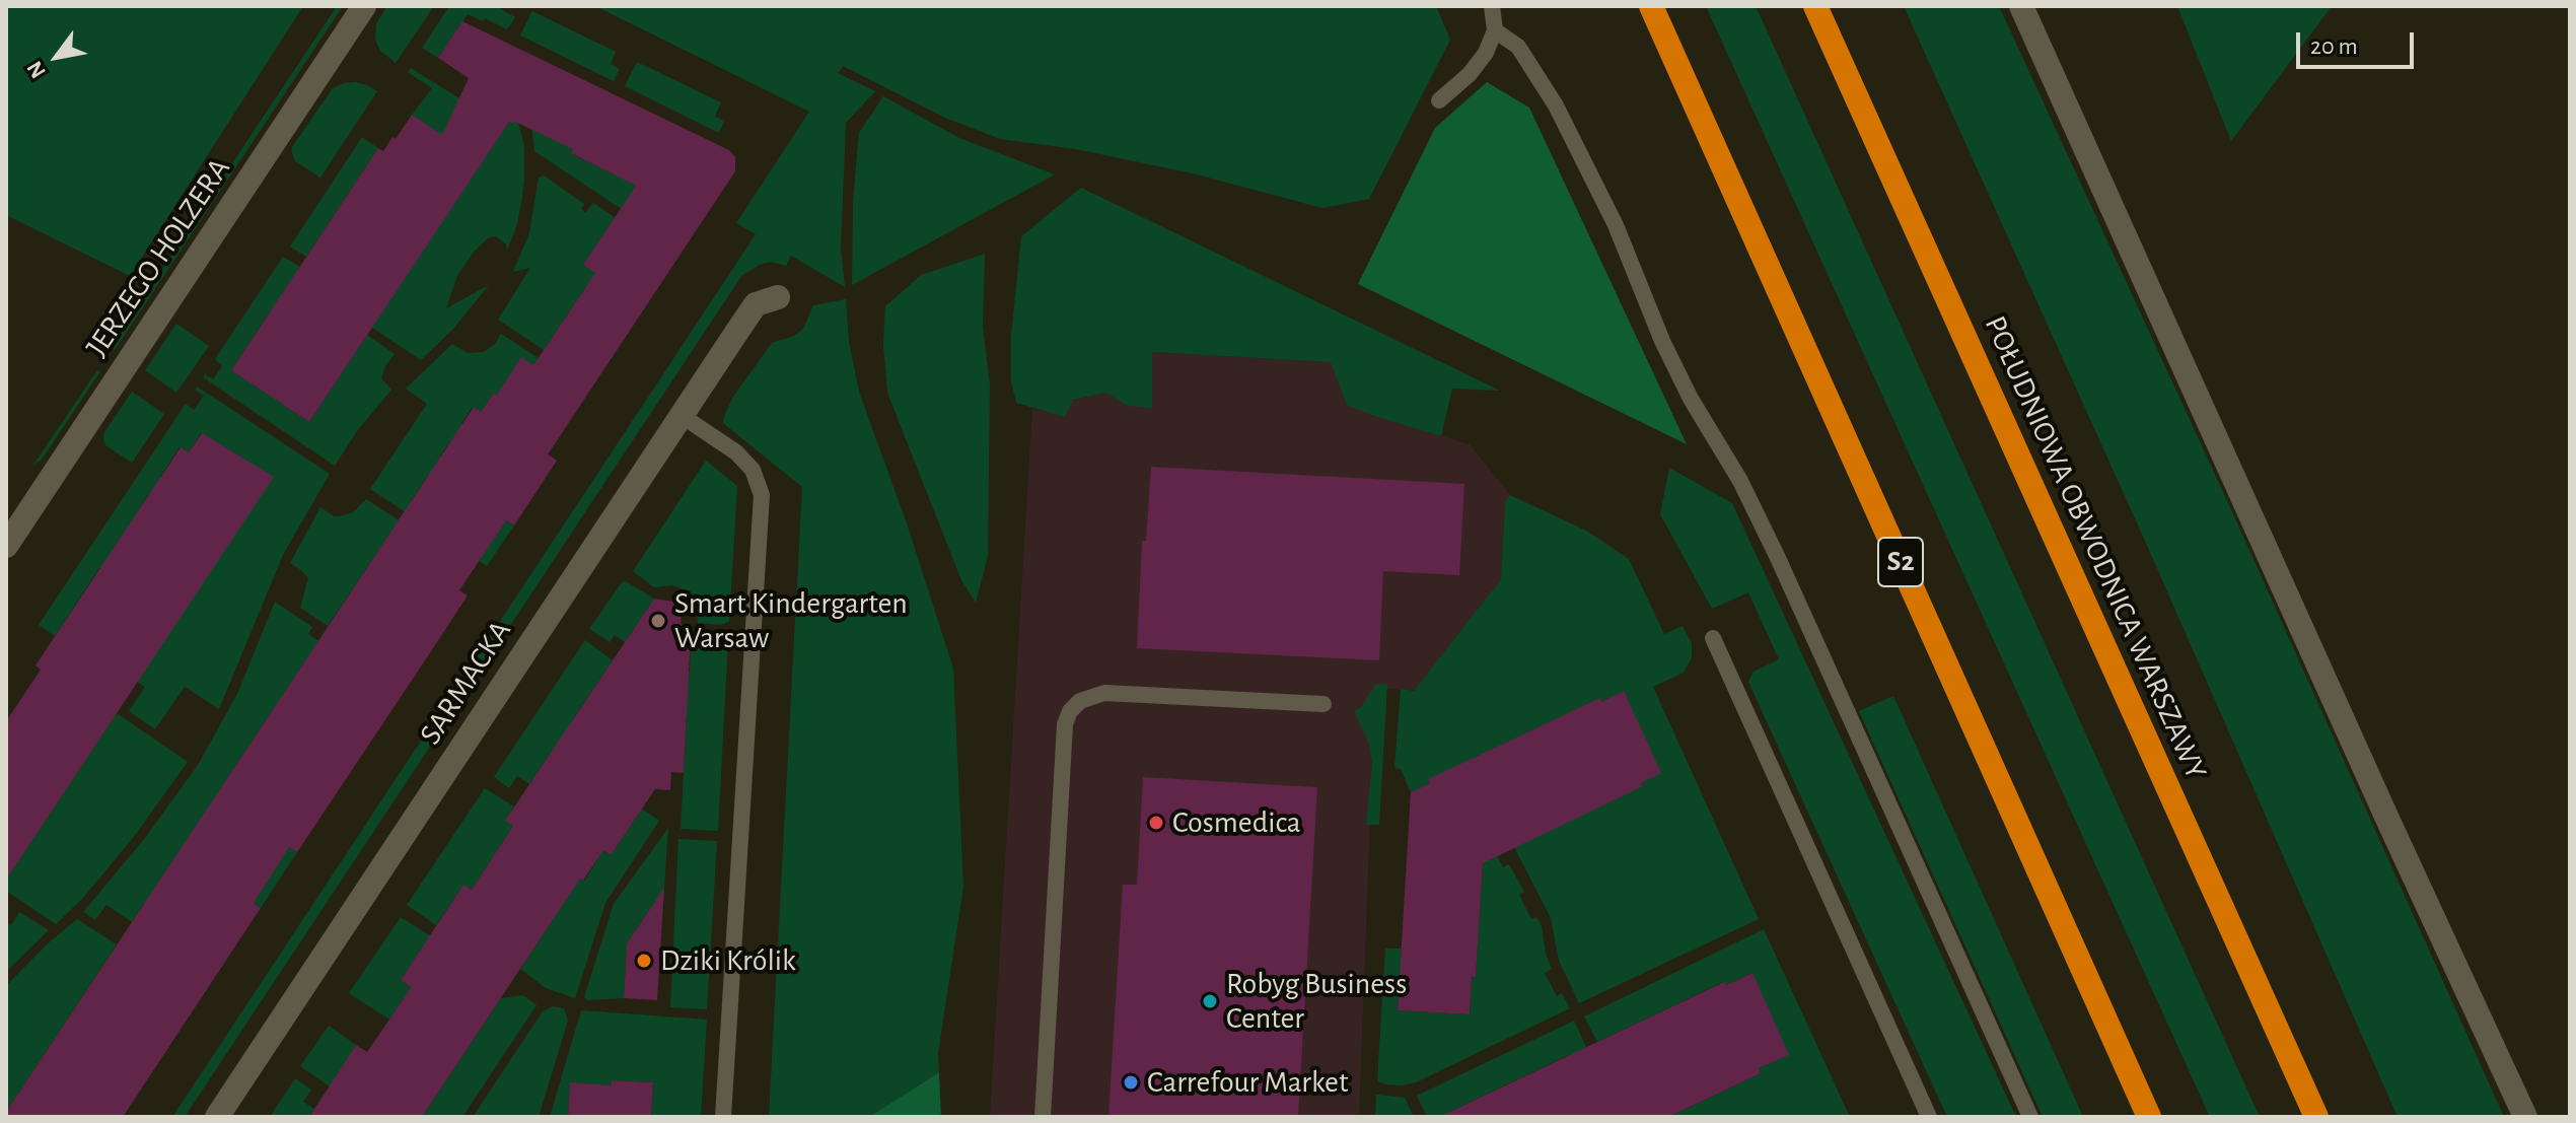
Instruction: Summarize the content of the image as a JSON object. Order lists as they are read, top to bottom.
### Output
{
  "streets": {
    "highway": ["POŁUDNIOWA OBWODNICA WARSZAWY", "S2"],
    "street": ["JERZEGO HOLZERA", "SARMACKA"]
  },
  "places": [
    "Smart Kindergarten Warsaw",
    "Cosmedica",
    "Dziki Królik",
    "Robyg Business Center",
    "Carrefour Market"
  ],
  "scale_bar": "20 m",
  "north": "bottom left"
}
